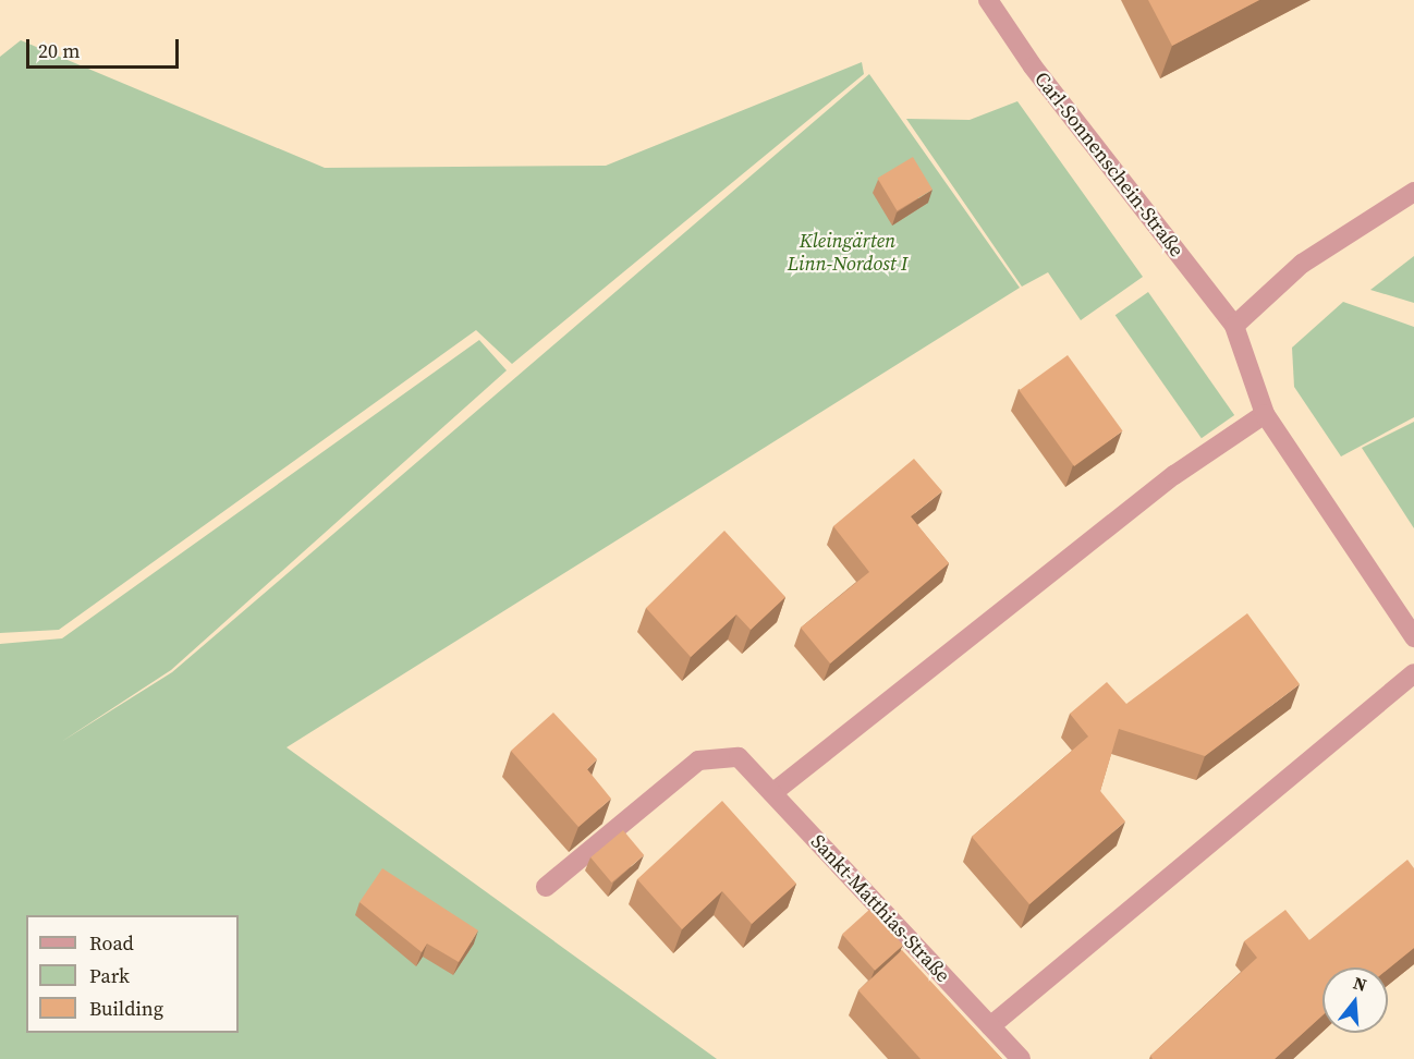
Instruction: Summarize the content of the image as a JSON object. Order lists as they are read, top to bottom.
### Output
{
  "streets": {
    "street": ["Carl-Sonnenschein-Straße", "Sankt-Matthias-Straße"]
  },
  "parks": ["Kleingärten Linn-Nordost I"],
  "legend": ["Road", "Park", "Building"],
  "scale_bar": "20 m",
  "north": "top"
}
